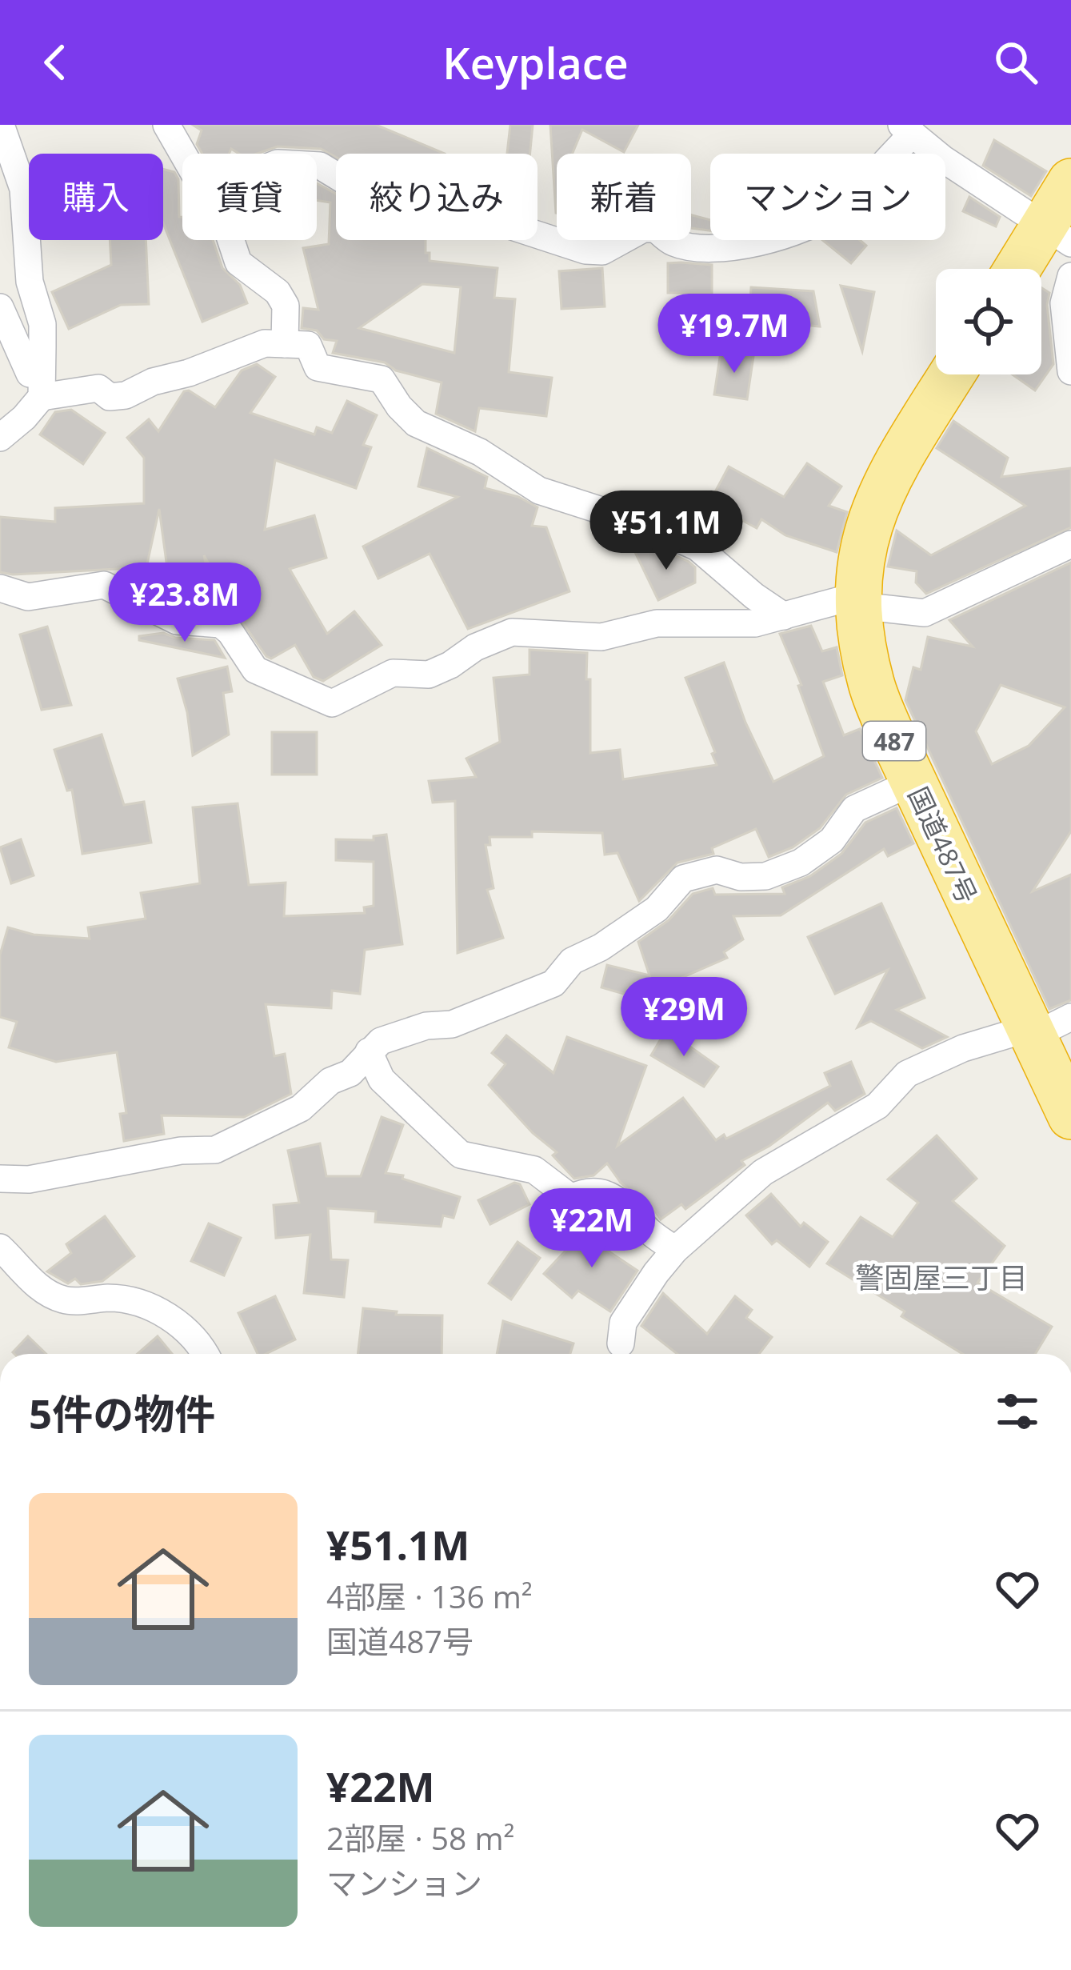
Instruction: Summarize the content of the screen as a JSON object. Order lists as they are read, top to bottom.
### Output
{
  "streets": {
    "highway": ["487", "国道487号"]
  },
  "districts": ["警固屋三丁目"],
  "page": {
    "header": "Keyplace",
    "chip": [
      "購入",
      "賃貸",
      "絞り込み",
      "新着",
      "マンション"
    ],
    "price": [
      "¥19.7M",
      "¥51.1M",
      "¥23.8M",
      "¥29M",
      "¥22M"
    ],
    "heading": "5件の物件",
    "list": [
      {
        "name": "¥51.1M",
        "note": "4部屋 · 136 m² · 国道487号"
      },
      {
        "name": "¥22M",
        "note": "2部屋 · 58 m² · マンション"
      }
    ]
  }
}
